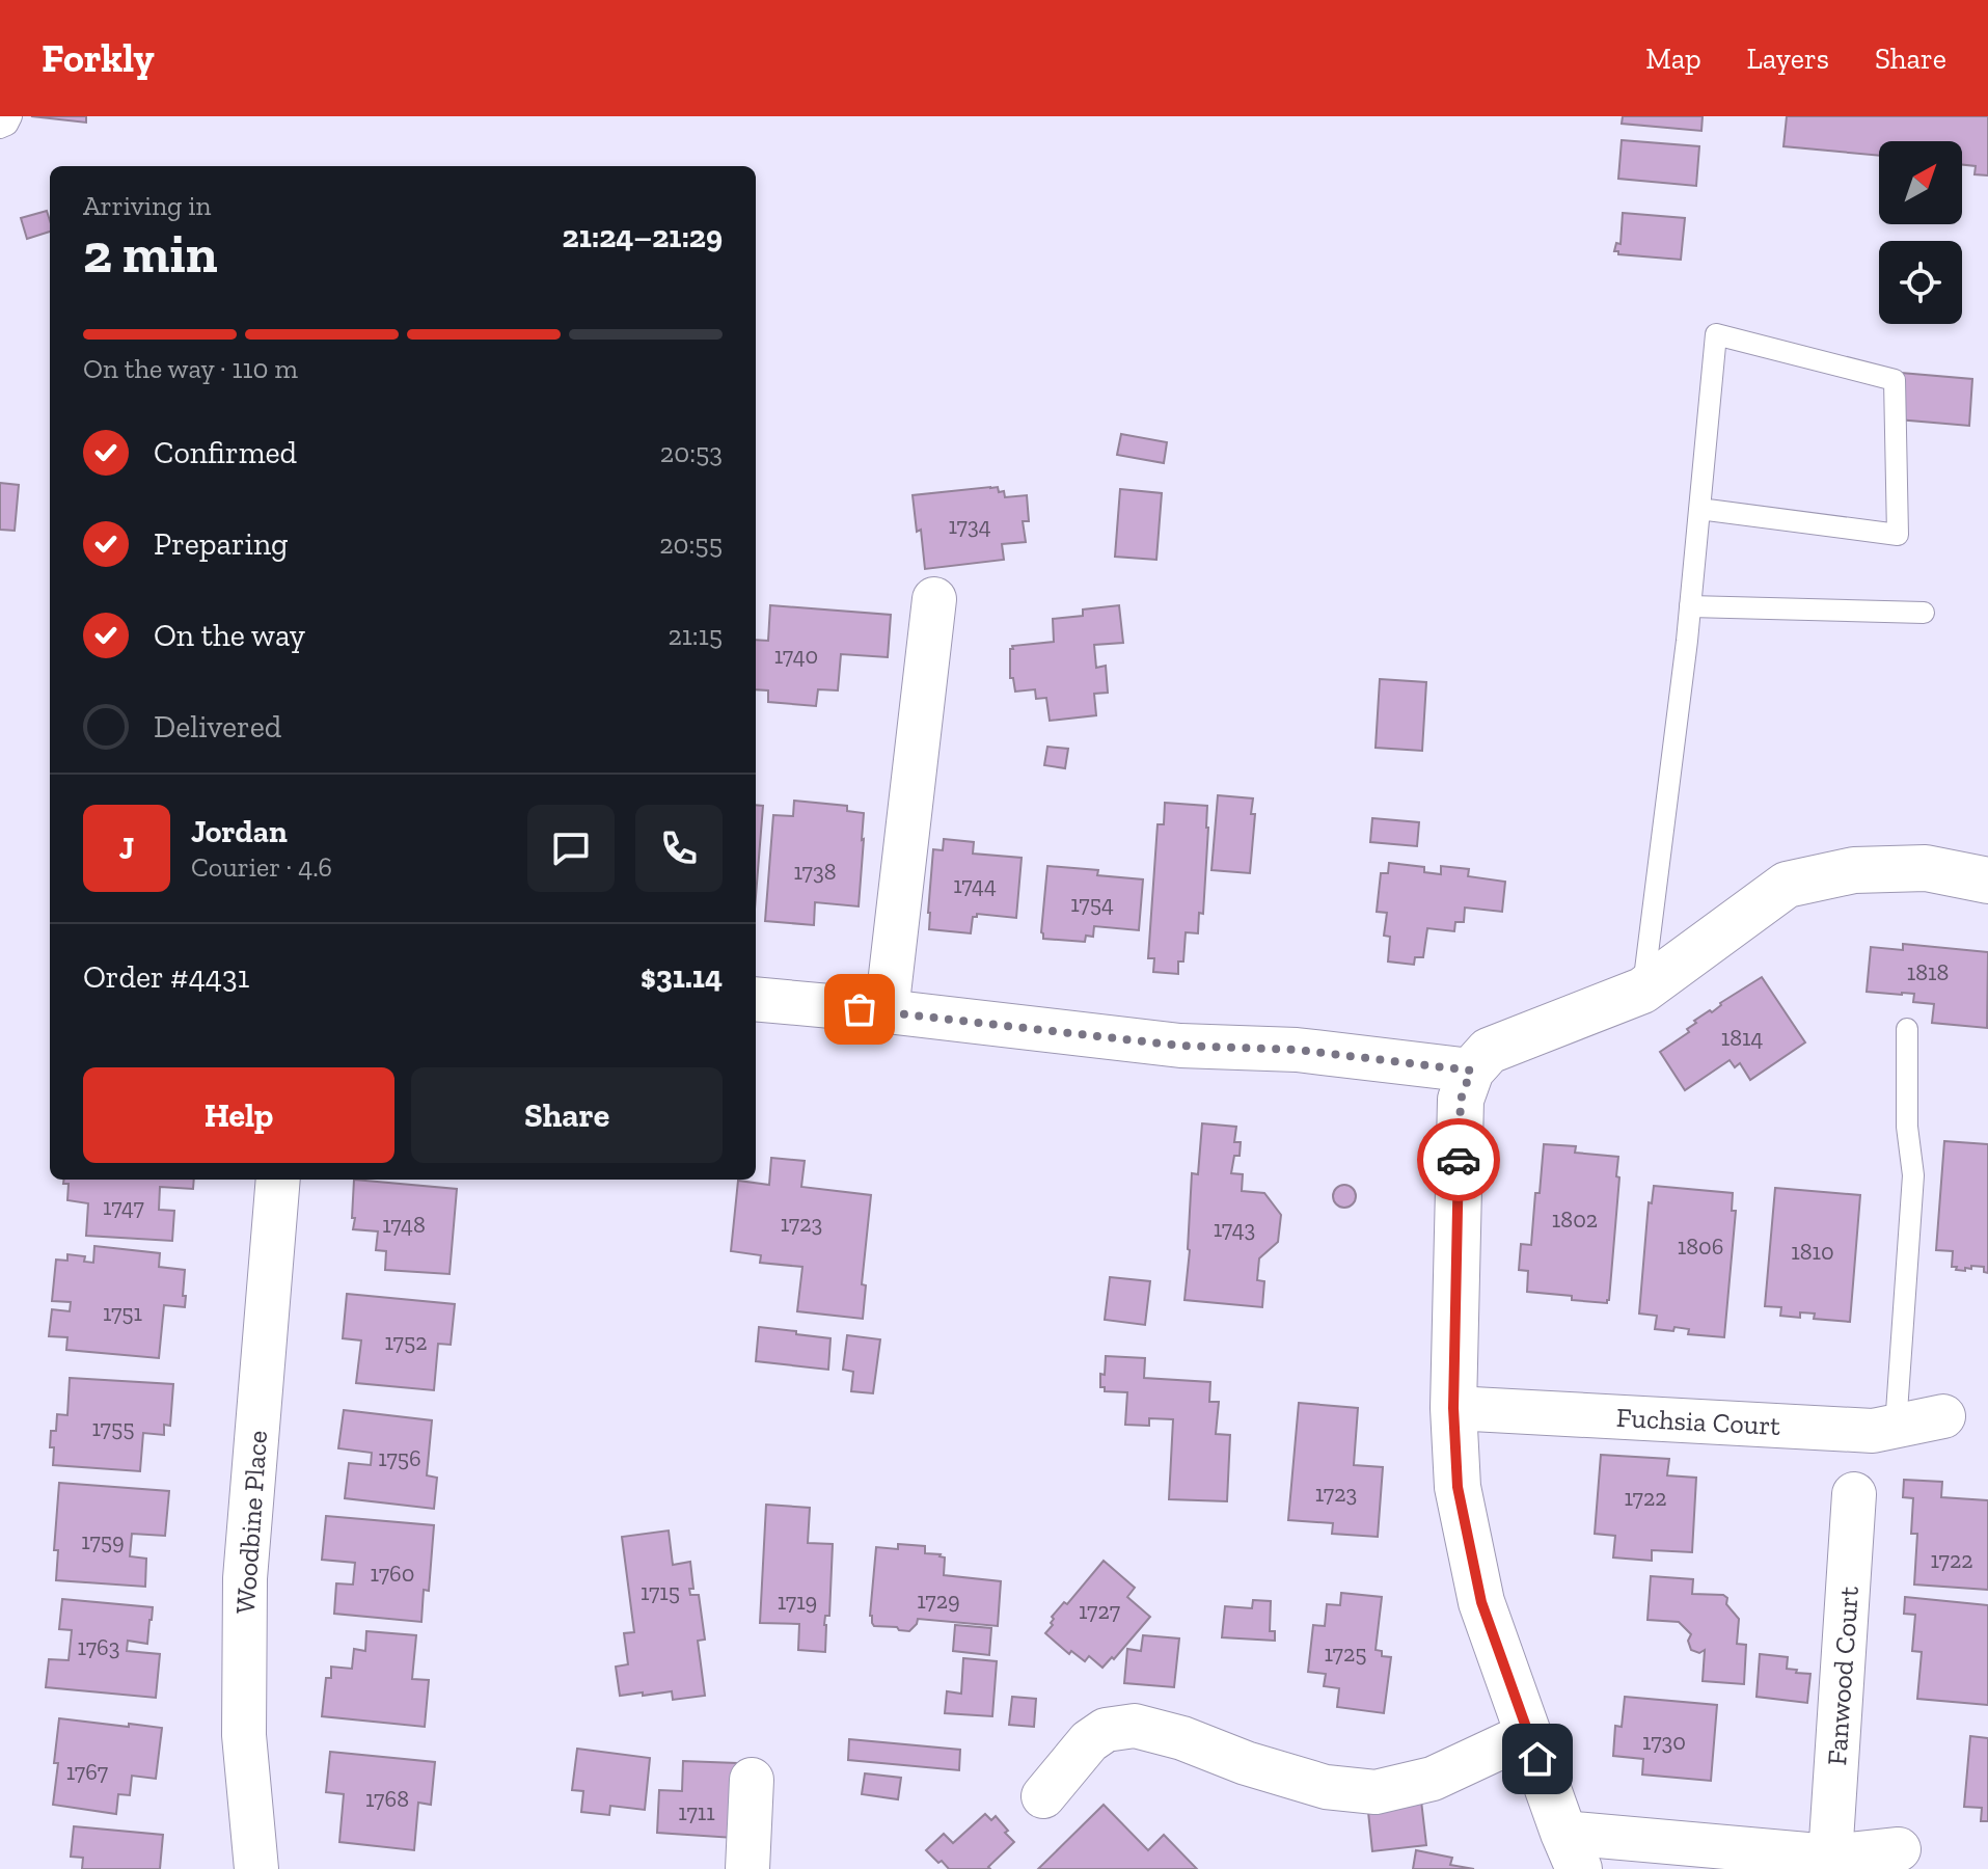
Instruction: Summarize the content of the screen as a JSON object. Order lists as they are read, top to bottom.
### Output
{
  "streets": {
    "street": ["Fuchsia Court", "Woodbine Place", "Fanwood Court"]
  },
  "house_numbers": [
    "1734",
    "1740",
    "1738",
    "1744",
    "1754",
    "1818",
    "1814",
    "1747",
    "1802",
    "1723",
    "1748",
    "1743",
    "1806",
    "1810",
    "1751",
    "1752",
    "1755",
    "1756",
    "1723",
    "1722",
    "1759",
    "1722",
    "1760",
    "1715",
    "1729",
    "1719",
    "1727",
    "1763",
    "1725",
    "1730",
    "1767",
    "1768",
    "1711"
  ],
  "north": "top right",
  "page": {
    "header": "Forkly",
    "nav": ["Map", "Layers", "Share"],
    "heading": ["2 min", "Arriving in", "21:24–21:29"],
    "panel": [
      "Jordan",
      "Courier · 4.6",
      "Order #4431",
      "$31.14"
    ],
    "bar": "On the way · 110 m",
    "list": [
      ["Confirmed", "20:53"],
      ["Preparing", "20:55"],
      ["On the way", "21:15"],
      "Delivered"
    ],
    "round": "J",
    "buttons": ["Help", "Share"]
  }
}
